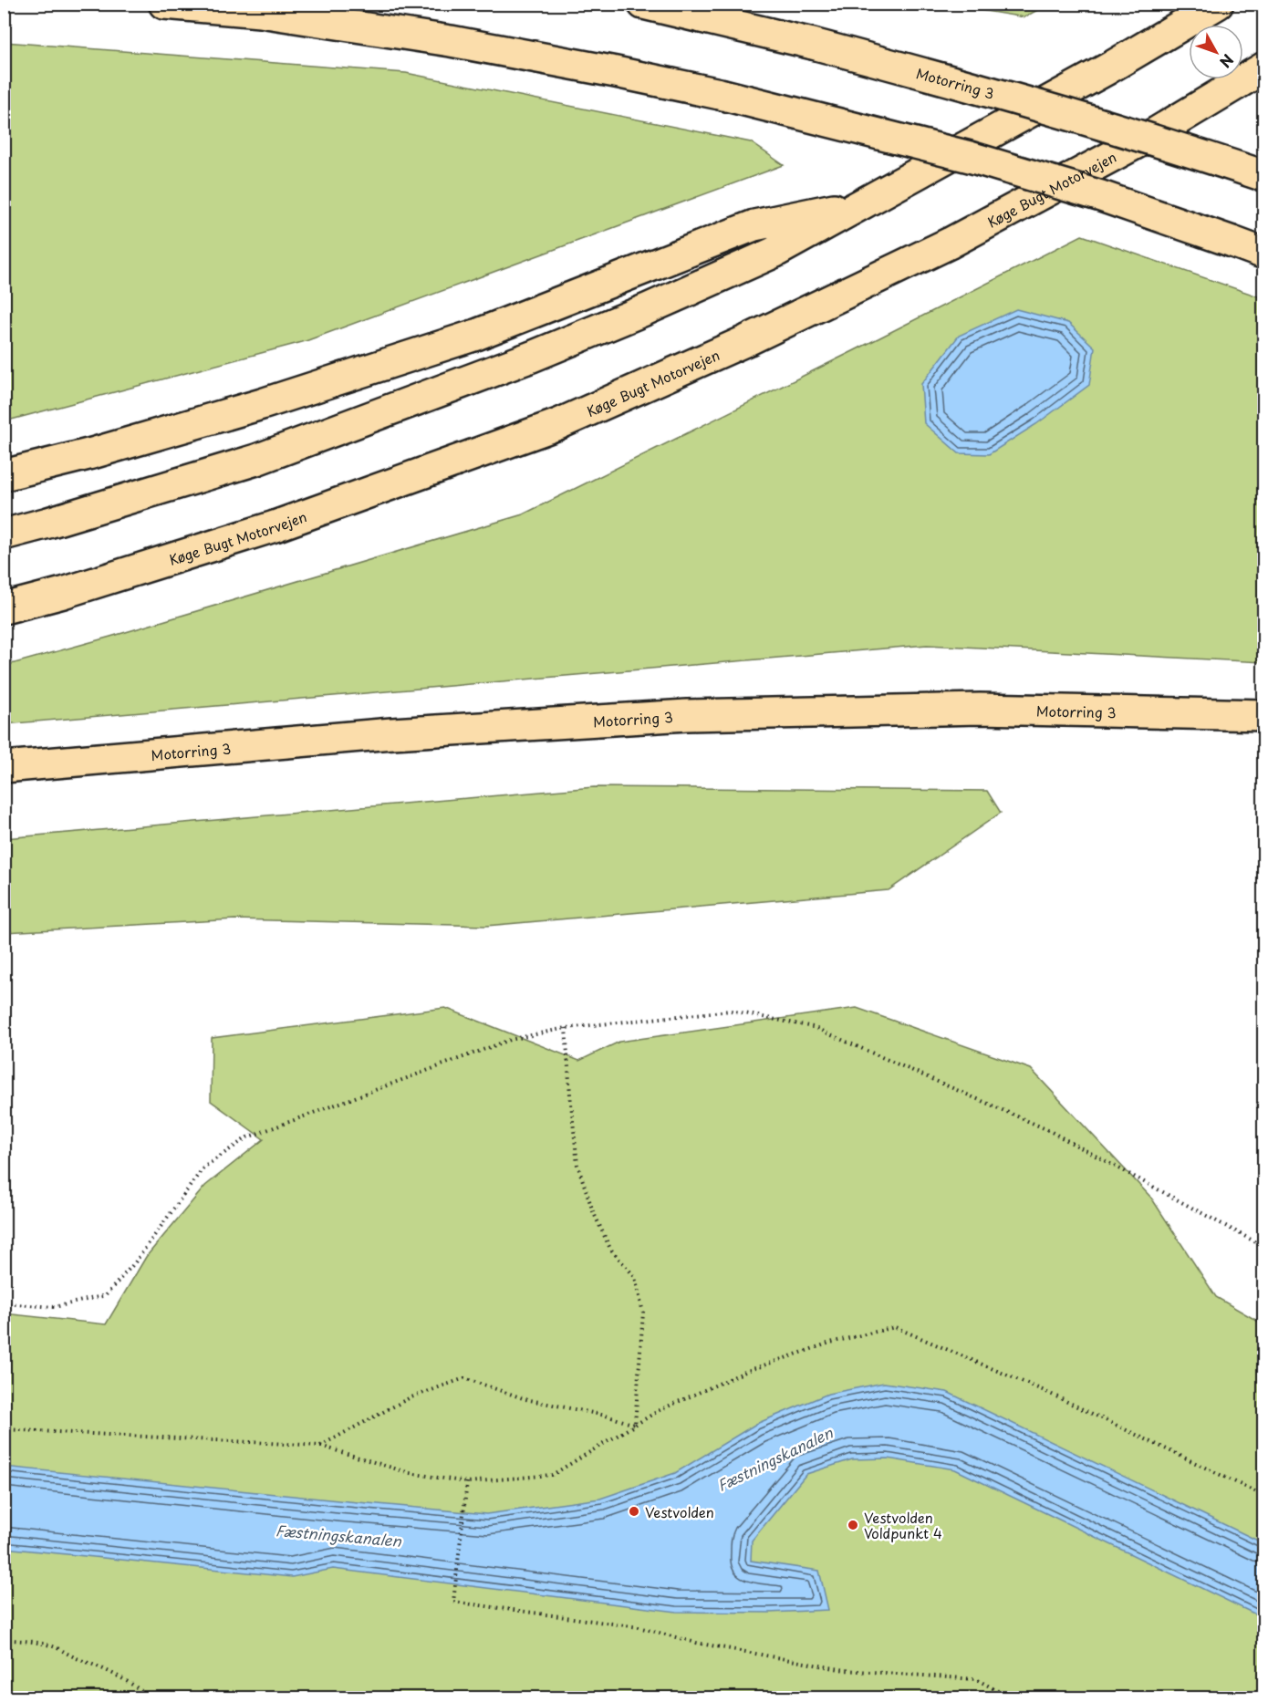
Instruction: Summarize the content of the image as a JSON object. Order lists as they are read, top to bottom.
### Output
{
  "streets": {
    "highway": ["Motorring 3", "Køge Bugt Motorvejen"]
  },
  "water": ["Fæstningskanalen"],
  "places": ["Vestvolden", "Vestvolden Voldpunkt 4"],
  "north": "bottom right"
}
